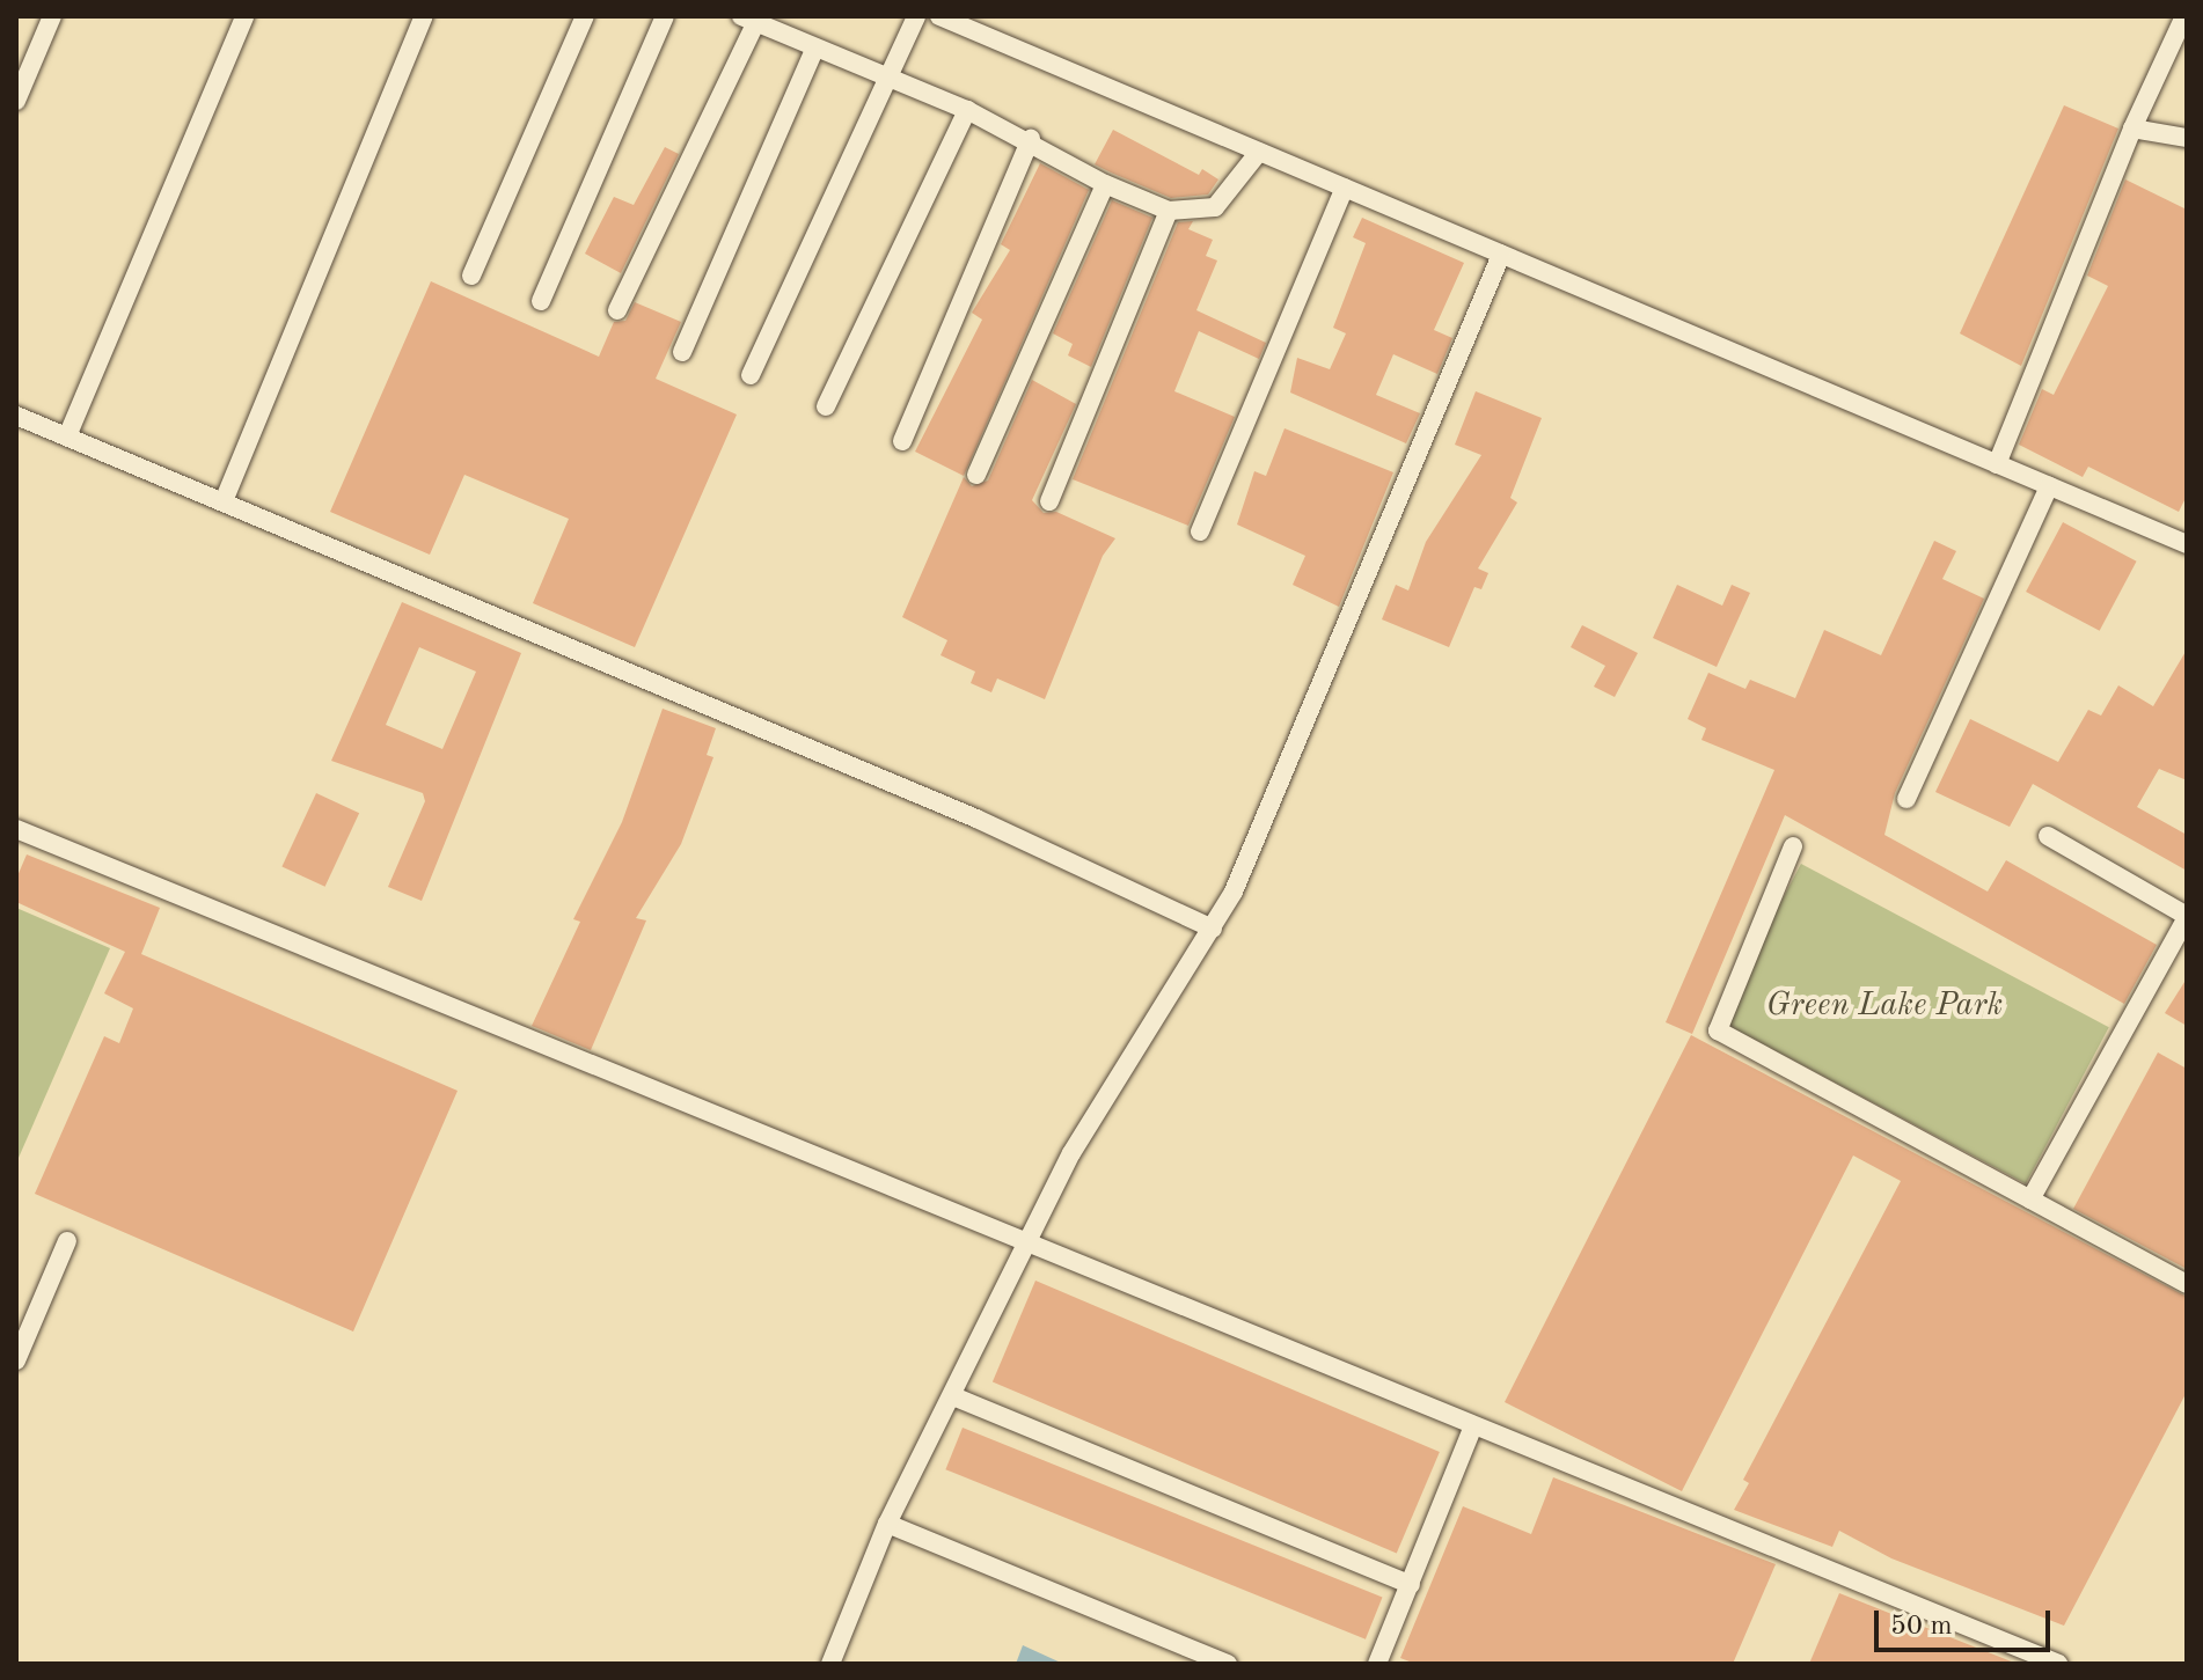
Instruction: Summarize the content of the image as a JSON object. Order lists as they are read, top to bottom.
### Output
{
  "parks": ["Green Lake Park"],
  "scale_bar": "50 m"
}
